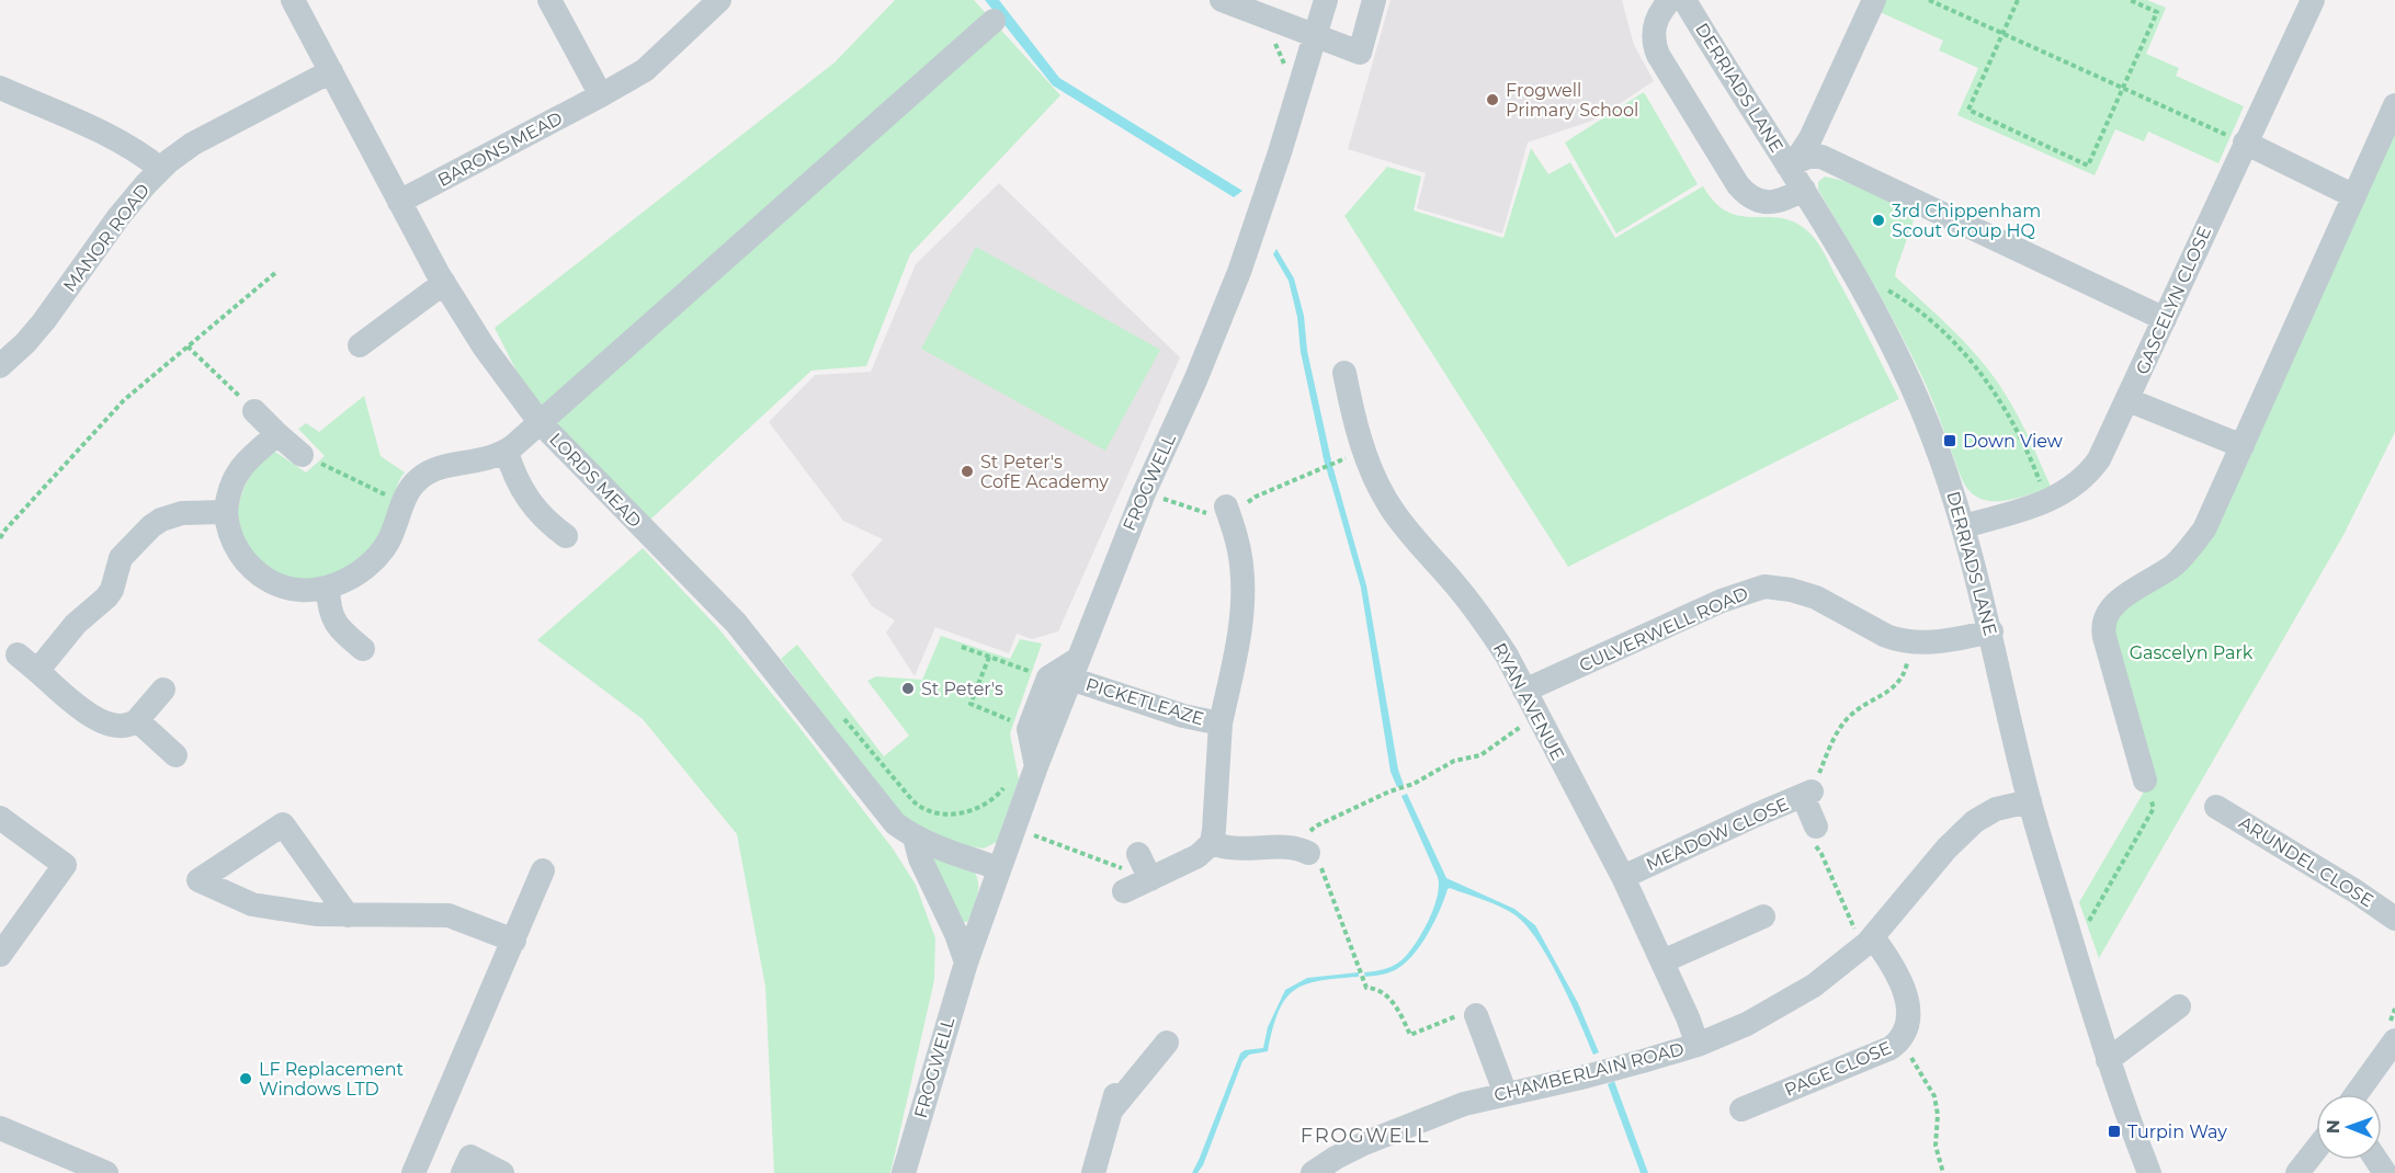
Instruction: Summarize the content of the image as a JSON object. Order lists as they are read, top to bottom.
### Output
{
  "streets": {
    "street": [
      "DERRIADS LANE",
      "BARONS MEAD",
      "MANOR ROAD",
      "GASCELYN CLOSE",
      "LORDS MEAD",
      "FROGWELL",
      "CULVERWELL ROAD",
      "PICKETLEAZE",
      "RYAN AVENUE",
      "MEADOW CLOSE",
      "ARUNDEL CLOSE",
      "PAGE CLOSE",
      "CHAMBERLAIN ROAD"
    ]
  },
  "crossings": [
    ["DERRIADS LANE", "GASCELYN CLOSE"],
    ["DERRIADS LANE", "CULVERWELL ROAD"],
    ["DERRIADS LANE", "CHAMBERLAIN ROAD"],
    ["BARONS MEAD", "LORDS MEAD"],
    ["MANOR ROAD", "LORDS MEAD"],
    ["LORDS MEAD", "FROGWELL"],
    ["FROGWELL", "PICKETLEAZE"],
    ["CULVERWELL ROAD", "RYAN AVENUE"],
    ["RYAN AVENUE", "MEADOW CLOSE"],
    ["RYAN AVENUE", "CHAMBERLAIN ROAD"],
    ["PAGE CLOSE", "CHAMBERLAIN ROAD"]
  ],
  "districts": ["FROGWELL"],
  "parks": ["Gascelyn Park"],
  "places": {
    "other": [
      "Frogwell Primary School",
      "3rd Chippenham Scout Group HQ",
      "St Peter's CofE Academy",
      "St Peter's",
      "LF Replacement Windows LTD"
    ],
    "transit": ["Down View", "Turpin Way"]
  },
  "north": "left"
}
